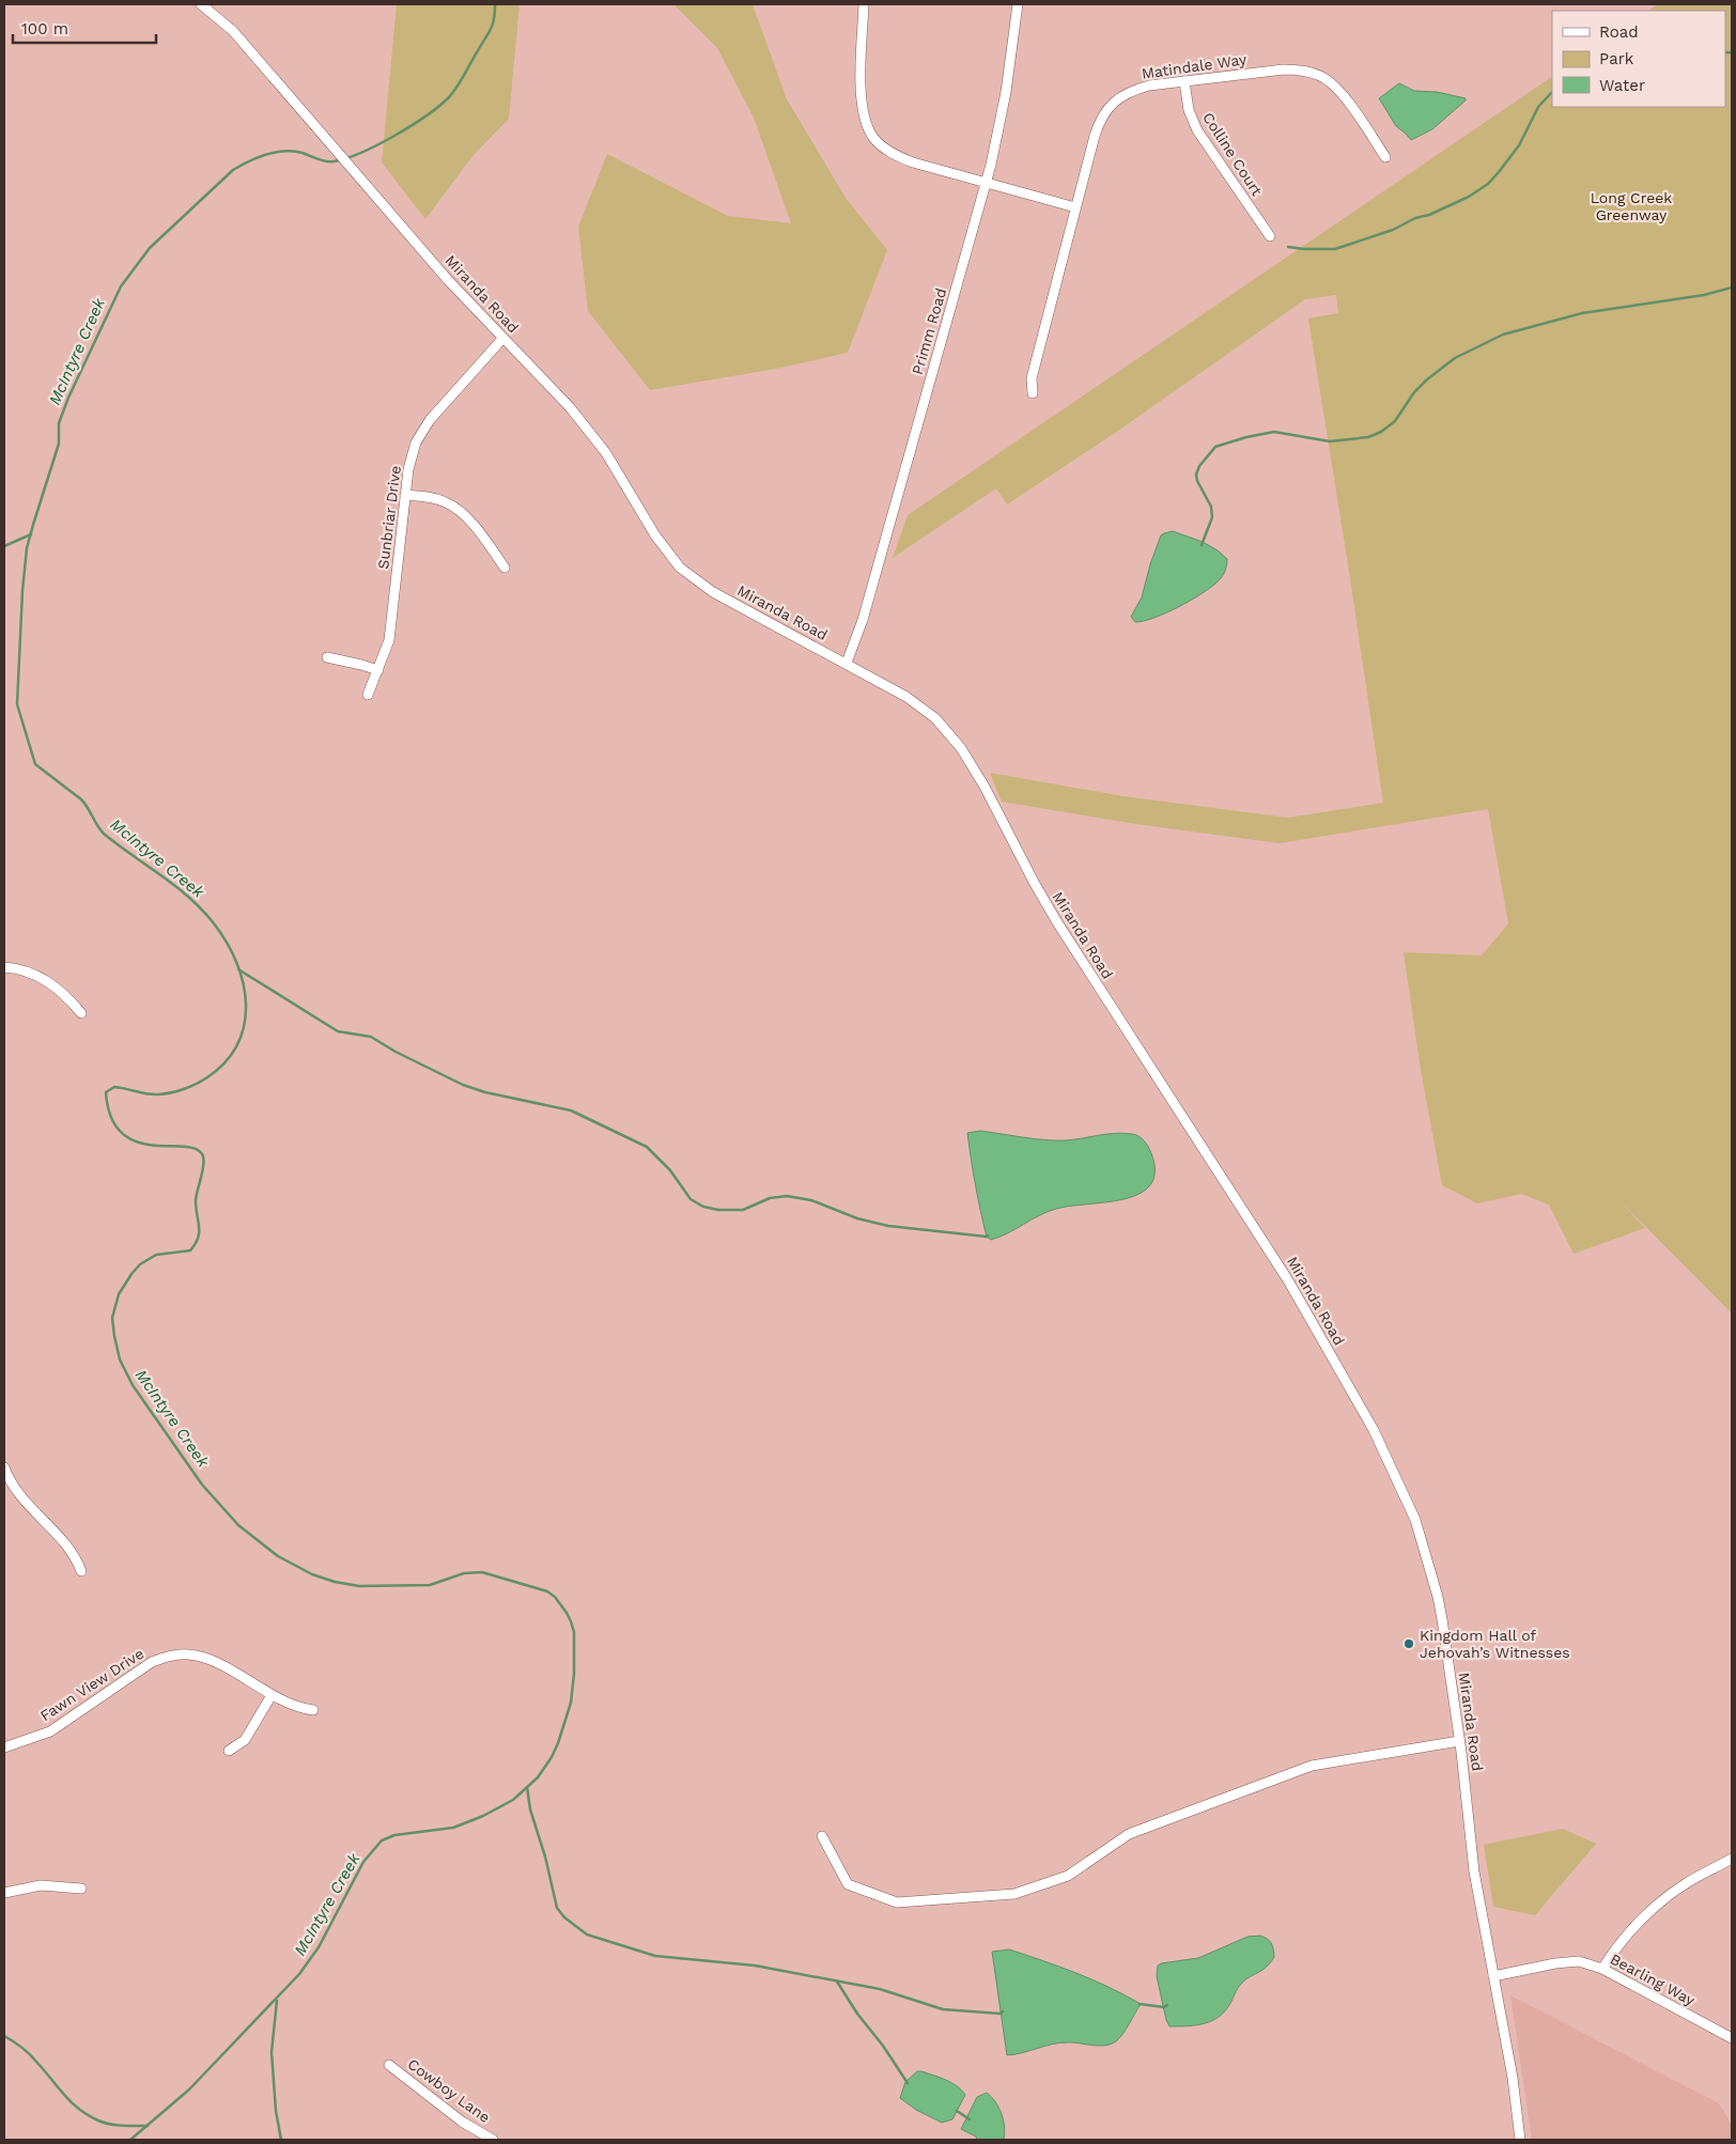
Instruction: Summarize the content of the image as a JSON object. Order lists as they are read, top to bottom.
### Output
{
  "streets": {
    "street": [
      "Matindale Way",
      "Colline Court",
      "Miranda Road",
      "Primm Road",
      "Sunbriar Drive",
      "Fawn View Drive",
      "Bearling Way",
      "Cowboy Lane"
    ]
  },
  "crossings": [
    ["Matindale Way", "Colline Court"],
    ["Miranda Road", "Primm Road"],
    ["Miranda Road", "Sunbriar Drive"],
    ["Miranda Road", "Bearling Way"]
  ],
  "water": ["McIntyre Creek"],
  "parks": ["Long Creek Greenway"],
  "places": ["Kingdom Hall of Jehovah’s Witnesses"],
  "legend": ["Road", "Park", "Water"],
  "scale_bar": "100 m"
}
